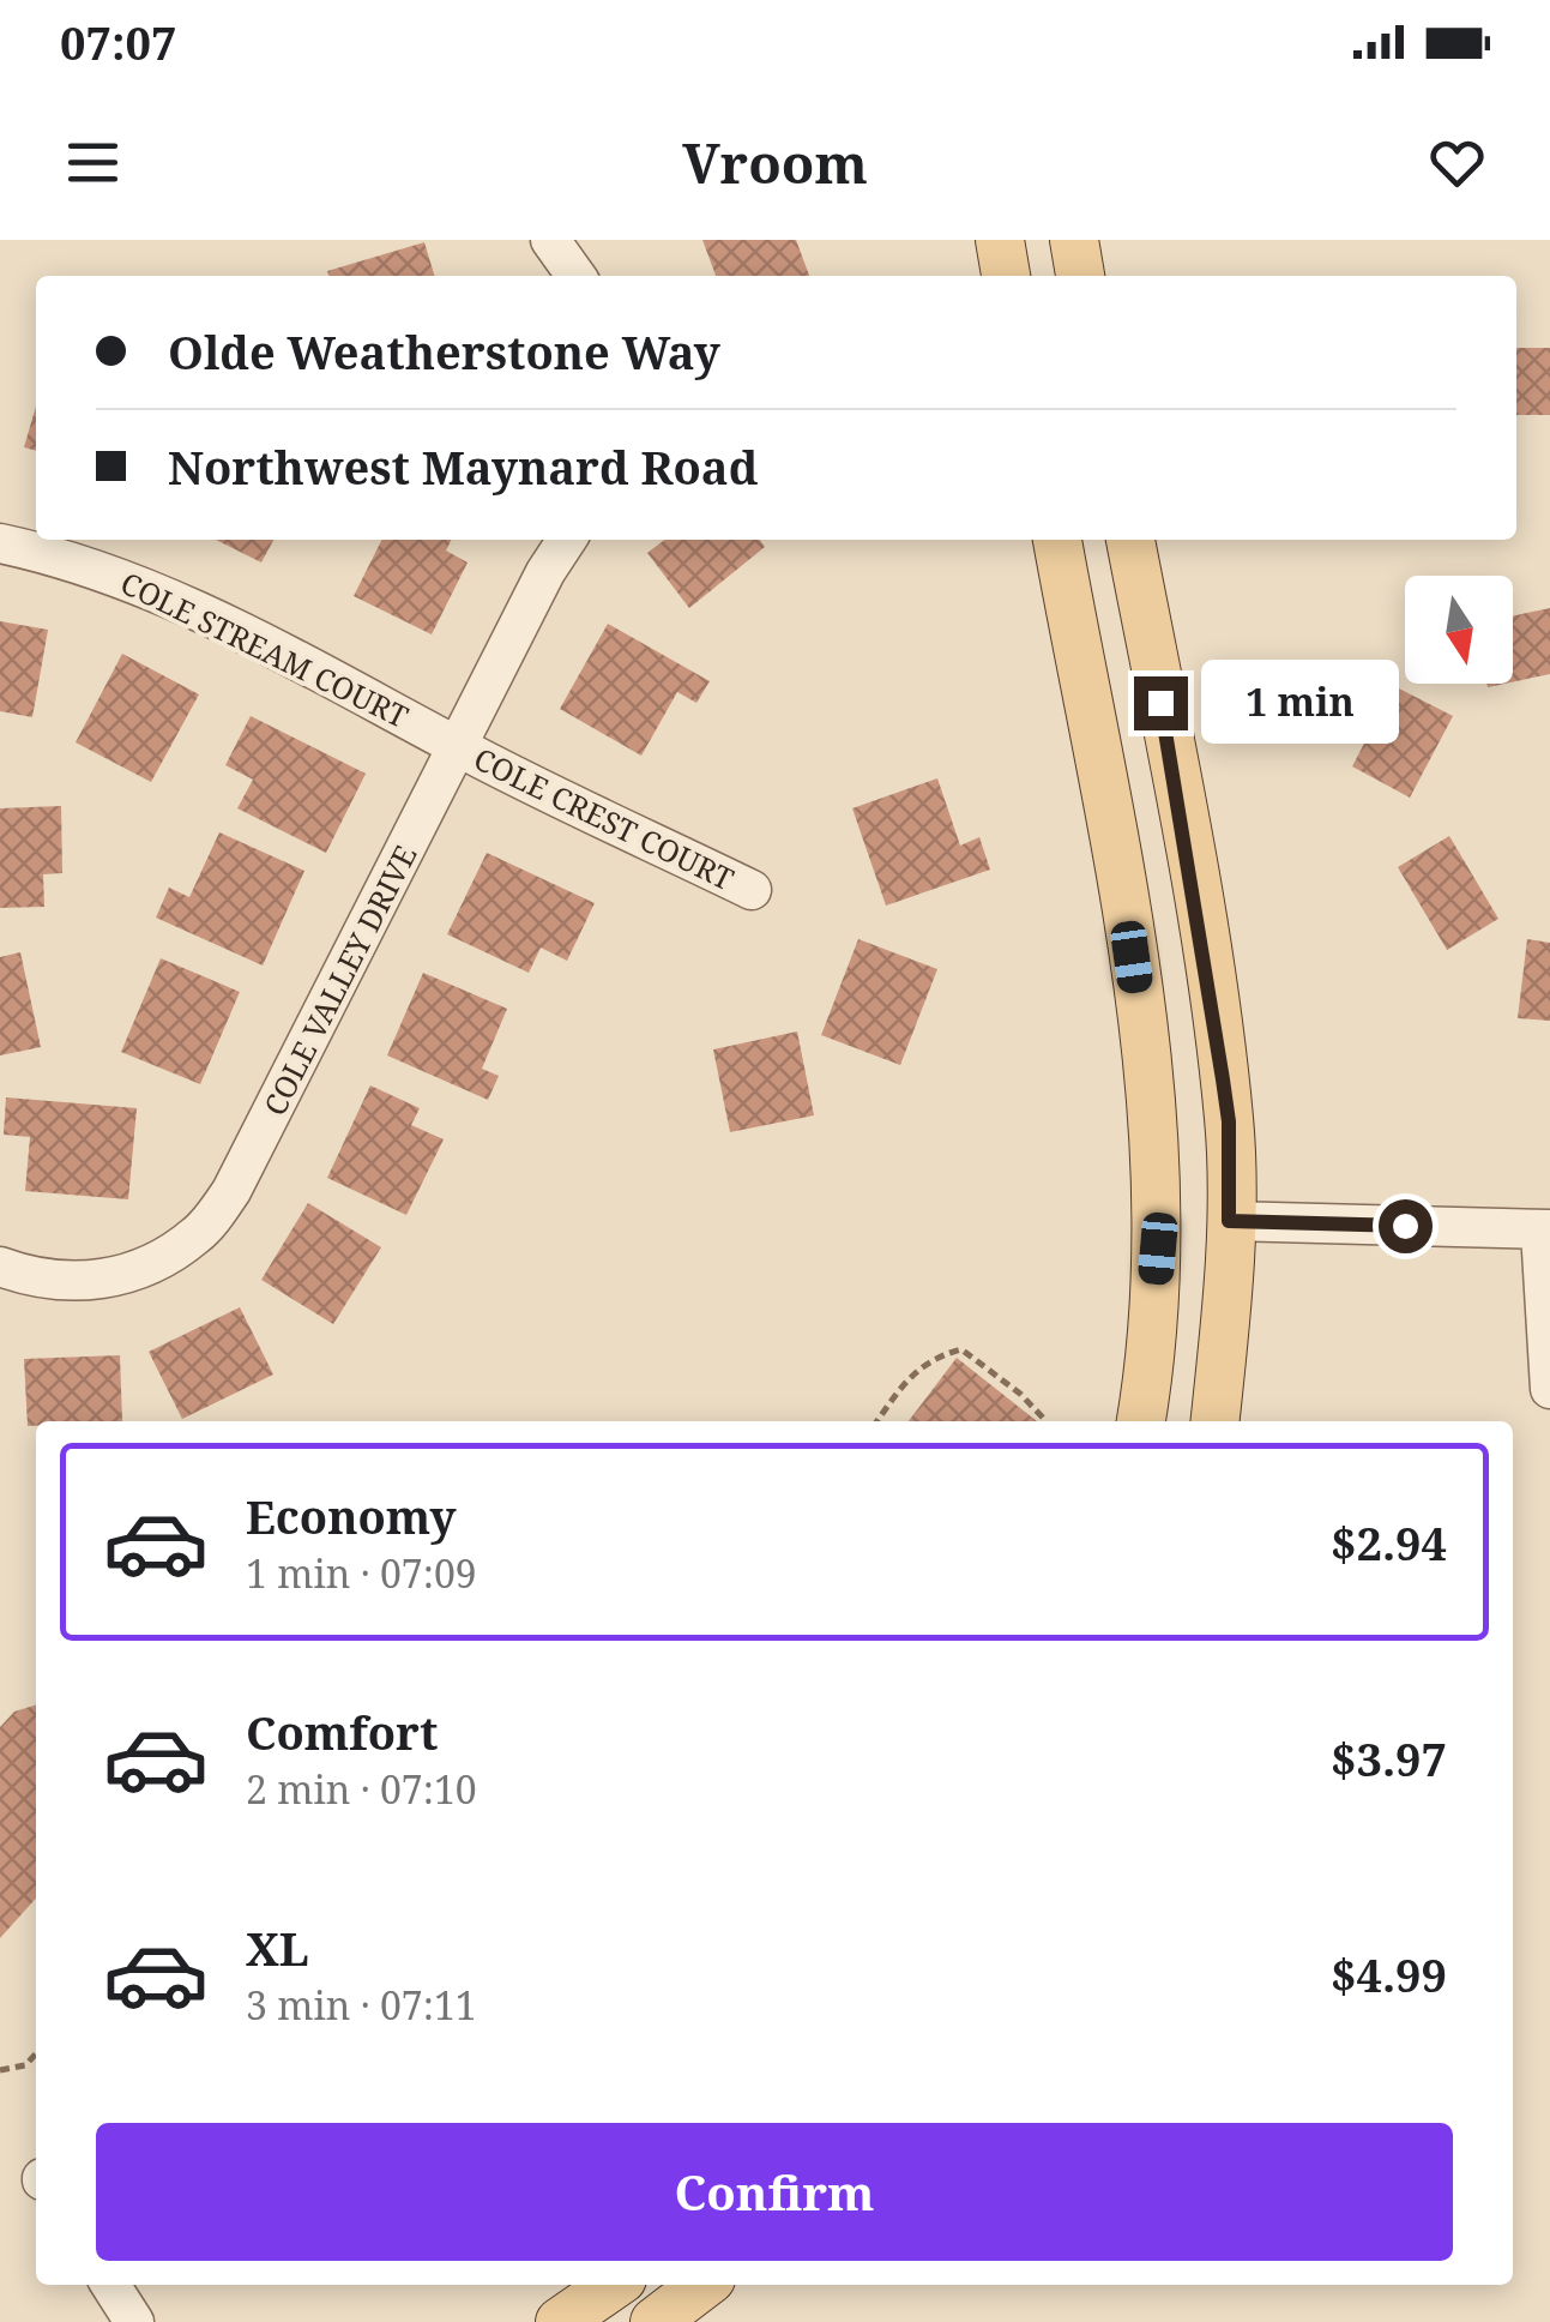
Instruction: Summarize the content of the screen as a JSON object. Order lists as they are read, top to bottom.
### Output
{
  "streets": {
    "street": ["COLE STREAM COURT", "COLE CREST COURT", "COLE VALLEY DRIVE"]
  },
  "crossings": [
    ["COLE STREAM COURT", "COLE CREST COURT"],
    ["COLE STREAM COURT", "COLE VALLEY DRIVE"],
    ["COLE CREST COURT", "COLE VALLEY DRIVE"]
  ],
  "north": "bottom",
  "page": {
    "status": "07:07",
    "header": "Vroom",
    "banner": ["Olde Weatherstone Way", "Northwest Maynard Road"],
    "bubble": "1 min",
    "list": [
      {
        "name": "Economy",
        "note": "1 min · 07:09",
        "value": "$2.94"
      },
      {
        "name": "Comfort",
        "note": "2 min · 07:10",
        "value": "$3.97"
      },
      {
        "name": "XL",
        "note": "3 min · 07:11",
        "value": "$4.99"
      }
    ],
    "buttons": "Confirm"
  }
}
